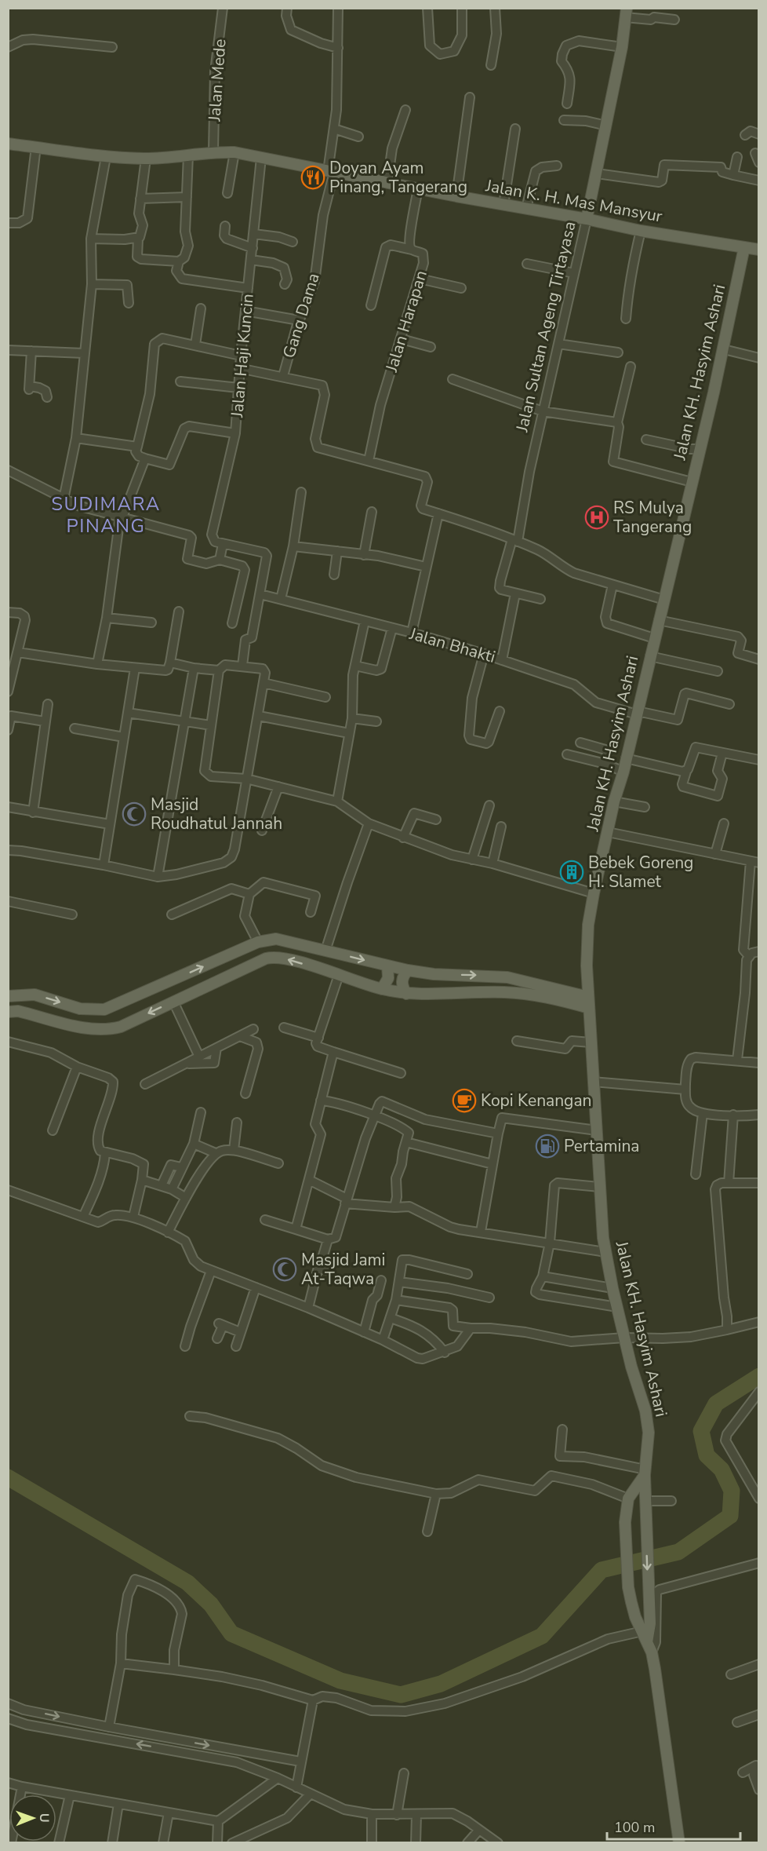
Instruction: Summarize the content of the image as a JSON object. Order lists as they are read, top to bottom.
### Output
{
  "streets": {
    "main road": ["Jalan K. H. Mas Mansyur", "Jalan Sultan Ageng Tirtayasa", "Jalan KH. Hasyim Ashari"],
    "street": [
      "Jalan Mede",
      "Gang Dama",
      "Jalan Harapan",
      "Jalan Haji Kuncin",
      "Jalan Bhakti"
    ]
  },
  "crossings": [
    ["Jalan Mede", "Jalan K. H. Mas Mansyur"],
    ["Jalan K. H. Mas Mansyur", "Gang Dama"],
    ["Jalan K. H. Mas Mansyur", "Jalan Harapan"],
    ["Jalan K. H. Mas Mansyur", "Jalan Sultan Ageng Tirtayasa"],
    ["Jalan K. H. Mas Mansyur", "Jalan Haji Kuncin"],
    ["Jalan K. H. Mas Mansyur", "Jalan KH. Hasyim Ashari"],
    ["Jalan KH. Hasyim Ashari", "Jalan Bhakti"]
  ],
  "districts": ["SUDIMARA PINANG"],
  "places": {
    "restaurant": ["Doyan Ayam Pinang, Tangerang"],
    "hospital": ["RS Mulya Tangerang"],
    "mosque": ["Masjid Roudhatul Jannah", "Masjid Jami At-Taqwa"],
    "building": ["Bebek Goreng H. Slamet"],
    "cafe": ["Kopi Kenangan"],
    "fuel station": ["Pertamina"]
  },
  "scale_bar": "100 m",
  "north": "right"
}
